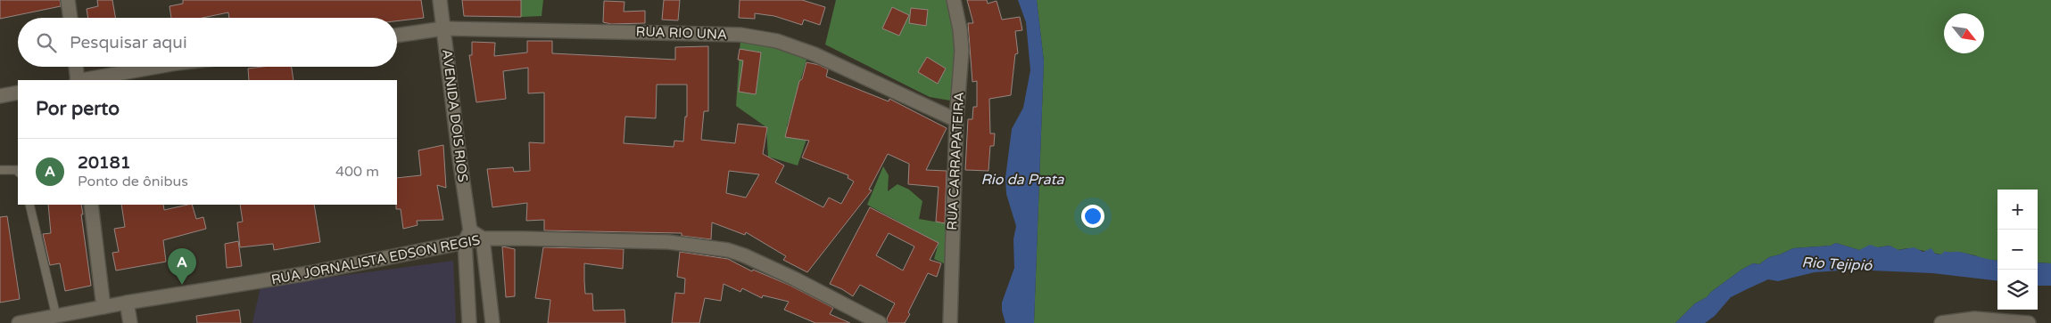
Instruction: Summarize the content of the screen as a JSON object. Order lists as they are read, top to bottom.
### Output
{
  "streets": {
    "street": [
      "RUA RIO UNA",
      "AVENIDA DOIS RIOS",
      "RUA CARRAPATEIRA",
      "RUA JORNALISTA EDSON REGIS"
    ]
  },
  "crossings": [
    ["RUA RIO UNA", "AVENIDA DOIS RIOS"],
    ["RUA RIO UNA", "RUA CARRAPATEIRA"],
    ["AVENIDA DOIS RIOS", "RUA JORNALISTA EDSON REGIS"]
  ],
  "water": ["Rio da Prata", "Rio Tejipió"],
  "north": "bottom right",
  "page": {
    "search": "Pesquisar aqui",
    "heading": "Por perto",
    "list": [
      {
        "mark": "A",
        "name": "20181",
        "note": "Ponto de ônibus",
        "value": "400 m"
      }
    ],
    "map_buttons": ["+", "−"],
    "pins": "A"
  }
}
